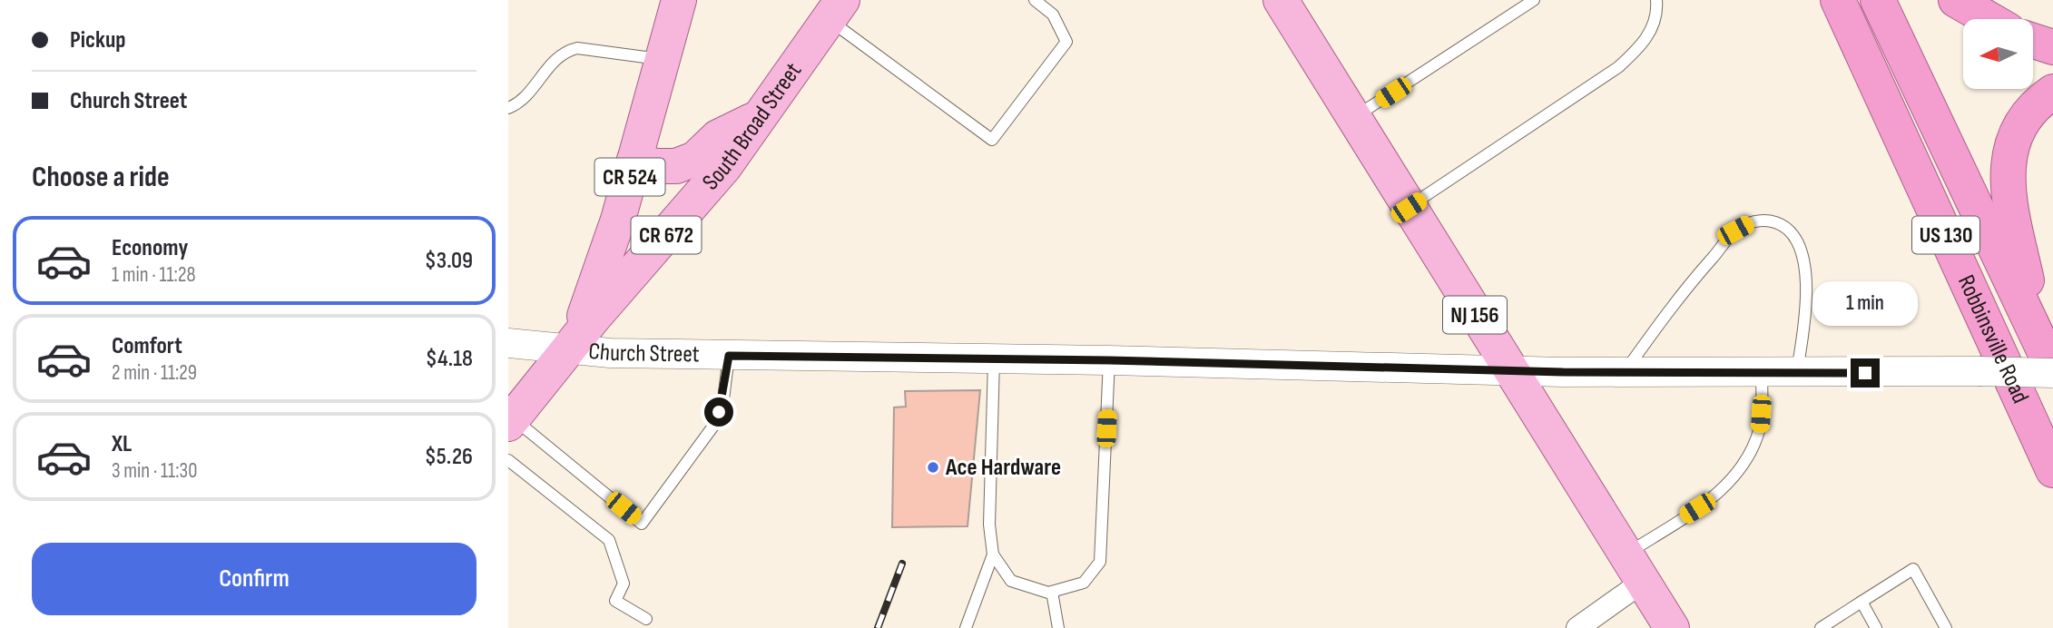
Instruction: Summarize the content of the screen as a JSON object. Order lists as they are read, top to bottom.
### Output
{
  "streets": {
    "highway": ["US 130", "Robbinsville Road"],
    "main road": [
      "South Broad Street",
      "CR 524",
      "CR 672",
      "NJ 156"
    ],
    "street": ["Church Street"]
  },
  "crossings": [
    ["South Broad Street", "CR 524"],
    ["South Broad Street", "Church Street"],
    ["CR 524", "Church Street"],
    ["NJ 156", "Church Street"],
    ["Robbinsville Road", "Church Street"]
  ],
  "places": ["Ace Hardware"],
  "north": "left",
  "page": {
    "banner": ["Pickup", "Church Street"],
    "heading": "Choose a ride",
    "list": [
      {
        "name": "Economy",
        "note": "1 min · 11:28",
        "value": "$3.09"
      },
      {
        "name": "Comfort",
        "note": "2 min · 11:29",
        "value": "$4.18"
      },
      {
        "name": "XL",
        "note": "3 min · 11:30",
        "value": "$5.26"
      }
    ],
    "bubble": "1 min",
    "buttons": "Confirm"
  }
}
